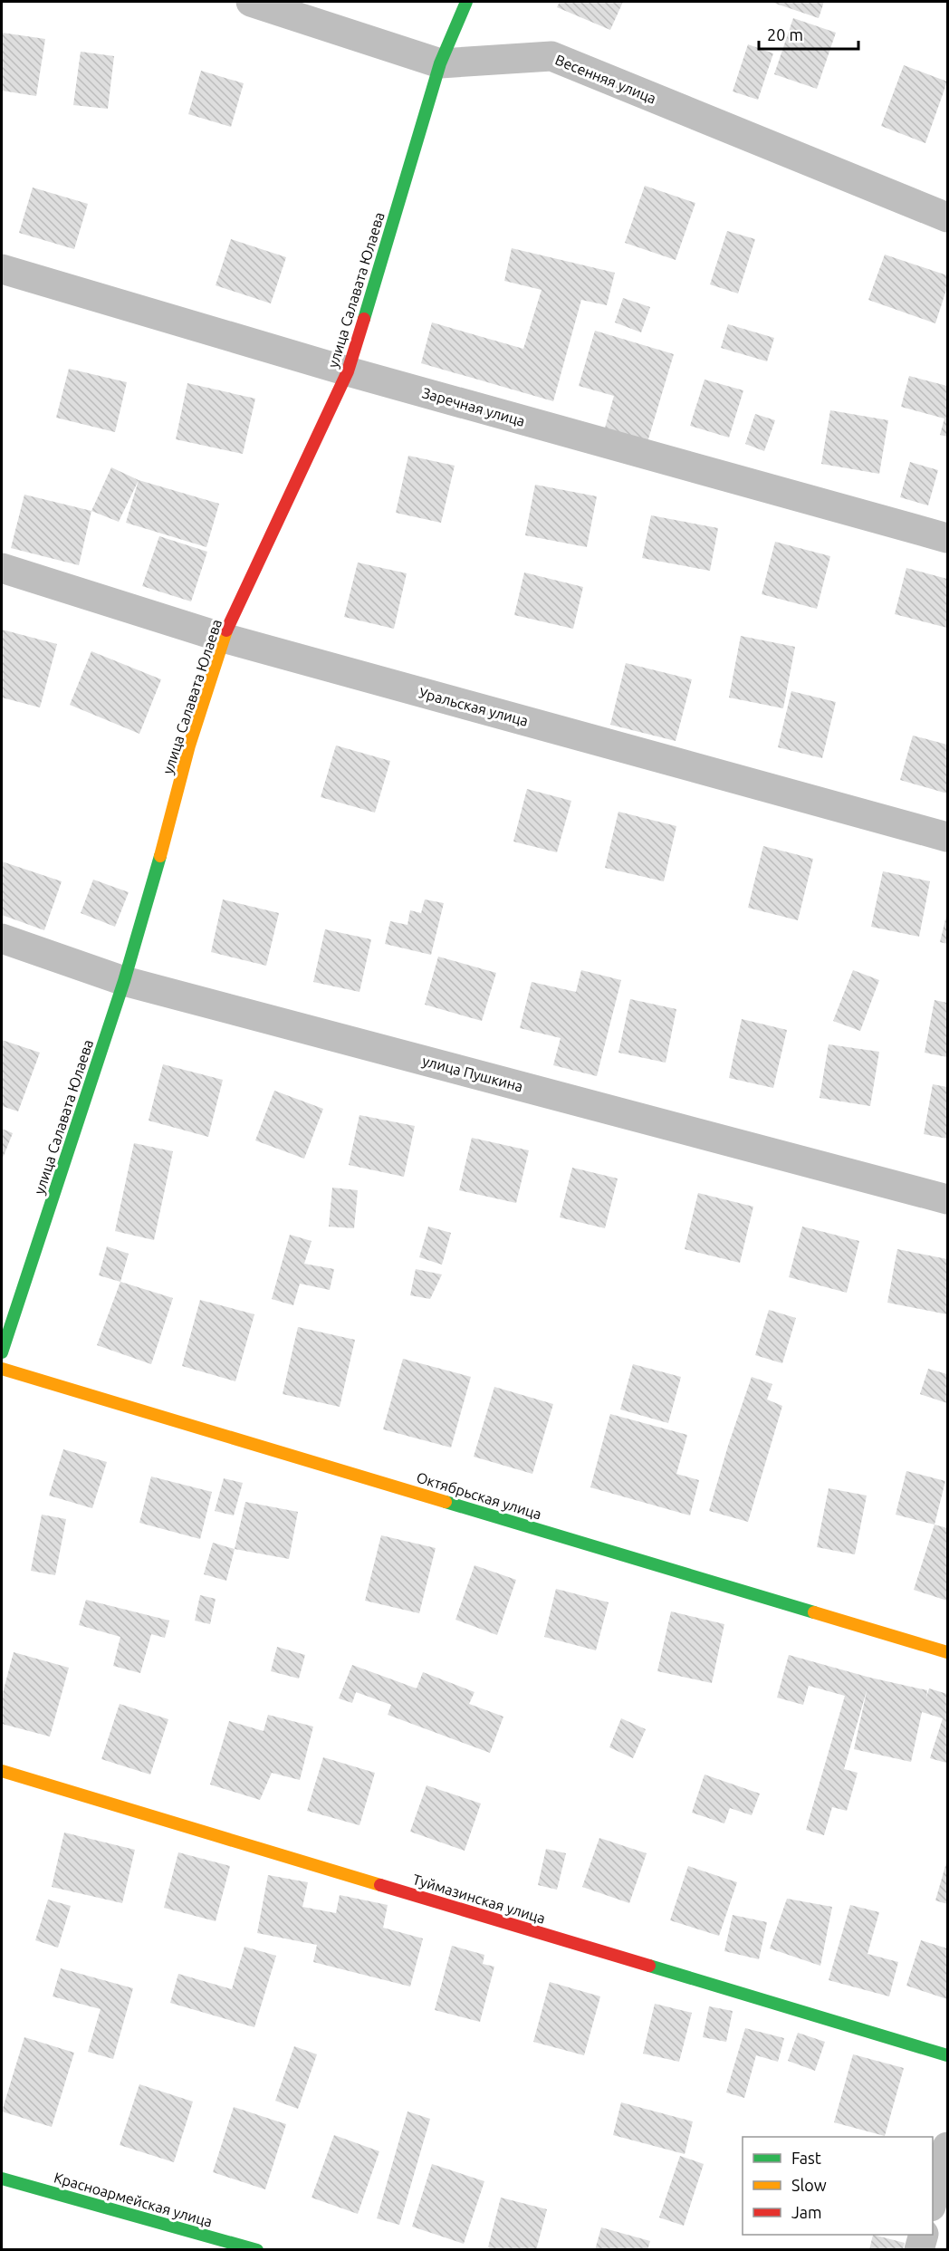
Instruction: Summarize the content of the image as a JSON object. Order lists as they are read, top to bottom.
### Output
{
  "streets": {
    "street": [
      "Весенняя улица",
      "улица Салавата Юлаева",
      "Заречная улица",
      "Уральская улица",
      "улица Пушкина",
      "Октябрьская улица",
      "Туймазинская улица",
      "Красноармейская улица"
    ]
  },
  "crossings": [
    ["Весенняя улица", "улица Салавата Юлаева"],
    ["улица Салавата Юлаева", "Заречная улица"],
    ["улица Салавата Юлаева", "Уральская улица"],
    ["улица Салавата Юлаева", "улица Пушкина"]
  ],
  "legend": ["Fast", "Slow", "Jam"],
  "scale_bar": "20 m"
}
